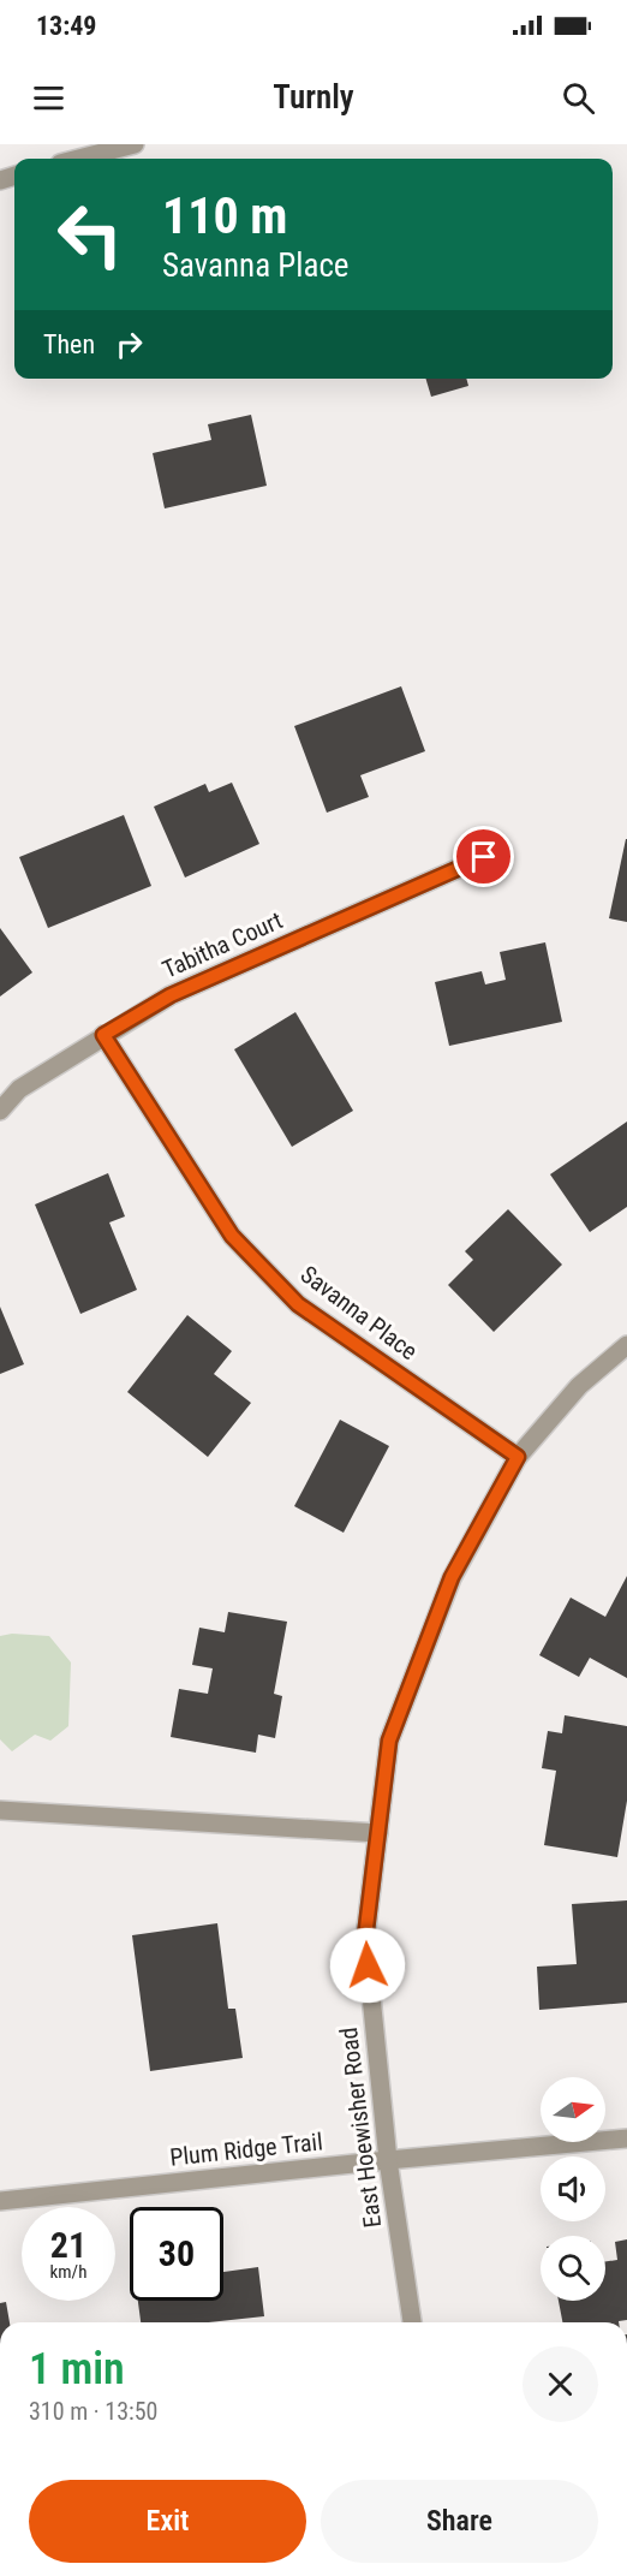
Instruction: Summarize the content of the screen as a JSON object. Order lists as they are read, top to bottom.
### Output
{
  "streets": {
    "street": [
      "Tabitha Court",
      "Savanna Place",
      "East Hoewisher Road",
      "Plum Ridge Trail"
    ]
  },
  "crossings": [
    ["Tabitha Court", "Savanna Place"],
    ["Savanna Place", "East Hoewisher Road"],
    ["East Hoewisher Road", "Plum Ridge Trail"]
  ],
  "north": "right",
  "page": {
    "status": "13:49",
    "header": "Turnly",
    "turn": ["110 m", "Savanna Place"],
    "then": "Then",
    "speed": "21 km/h",
    "limit": "30",
    "heading": ["1 min", "310 m · 13:50"],
    "buttons": ["Exit", "Share"]
  }
}
